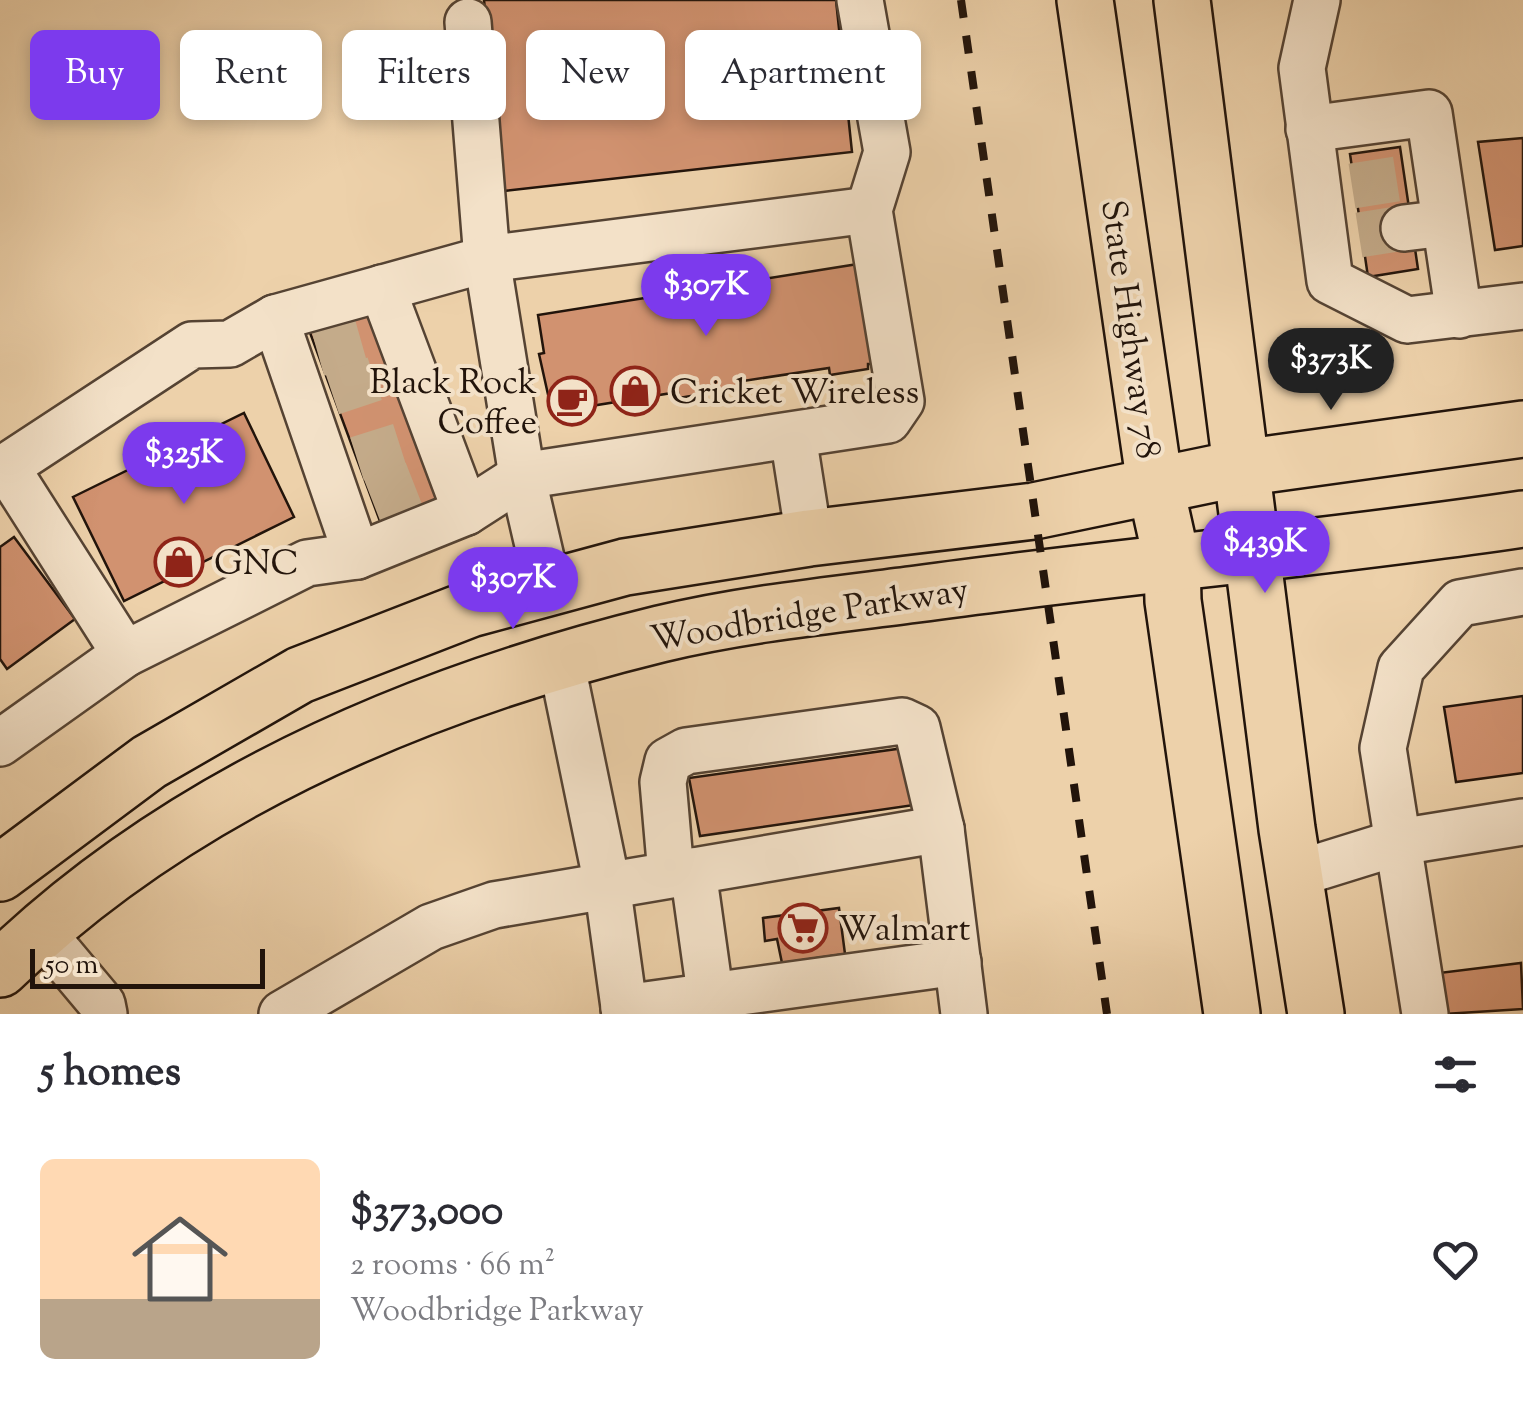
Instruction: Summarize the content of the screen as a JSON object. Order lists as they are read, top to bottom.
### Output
{
  "streets": {
    "main road": ["State Highway 78", "Woodbridge Parkway"]
  },
  "crossings": [
    ["State Highway 78", "Woodbridge Parkway"]
  ],
  "places": {
    "shop": ["Cricket Wireless", "GNC"],
    "cafe": ["Black Rock Coffee"],
    "supermarket": ["Walmart"]
  },
  "scale_bar": "50 m",
  "page": {
    "chip": [
      "Buy",
      "Rent",
      "Filters",
      "New",
      "Apartment"
    ],
    "price": [
      "$307K",
      "$373K",
      "$325K",
      "$439K",
      "$307K"
    ],
    "scale": "50 m",
    "heading": "5 homes",
    "list": [
      {
        "name": "$373,000",
        "note": "2 rooms · 66 m² · Woodbridge Parkway"
      }
    ]
  }
}
